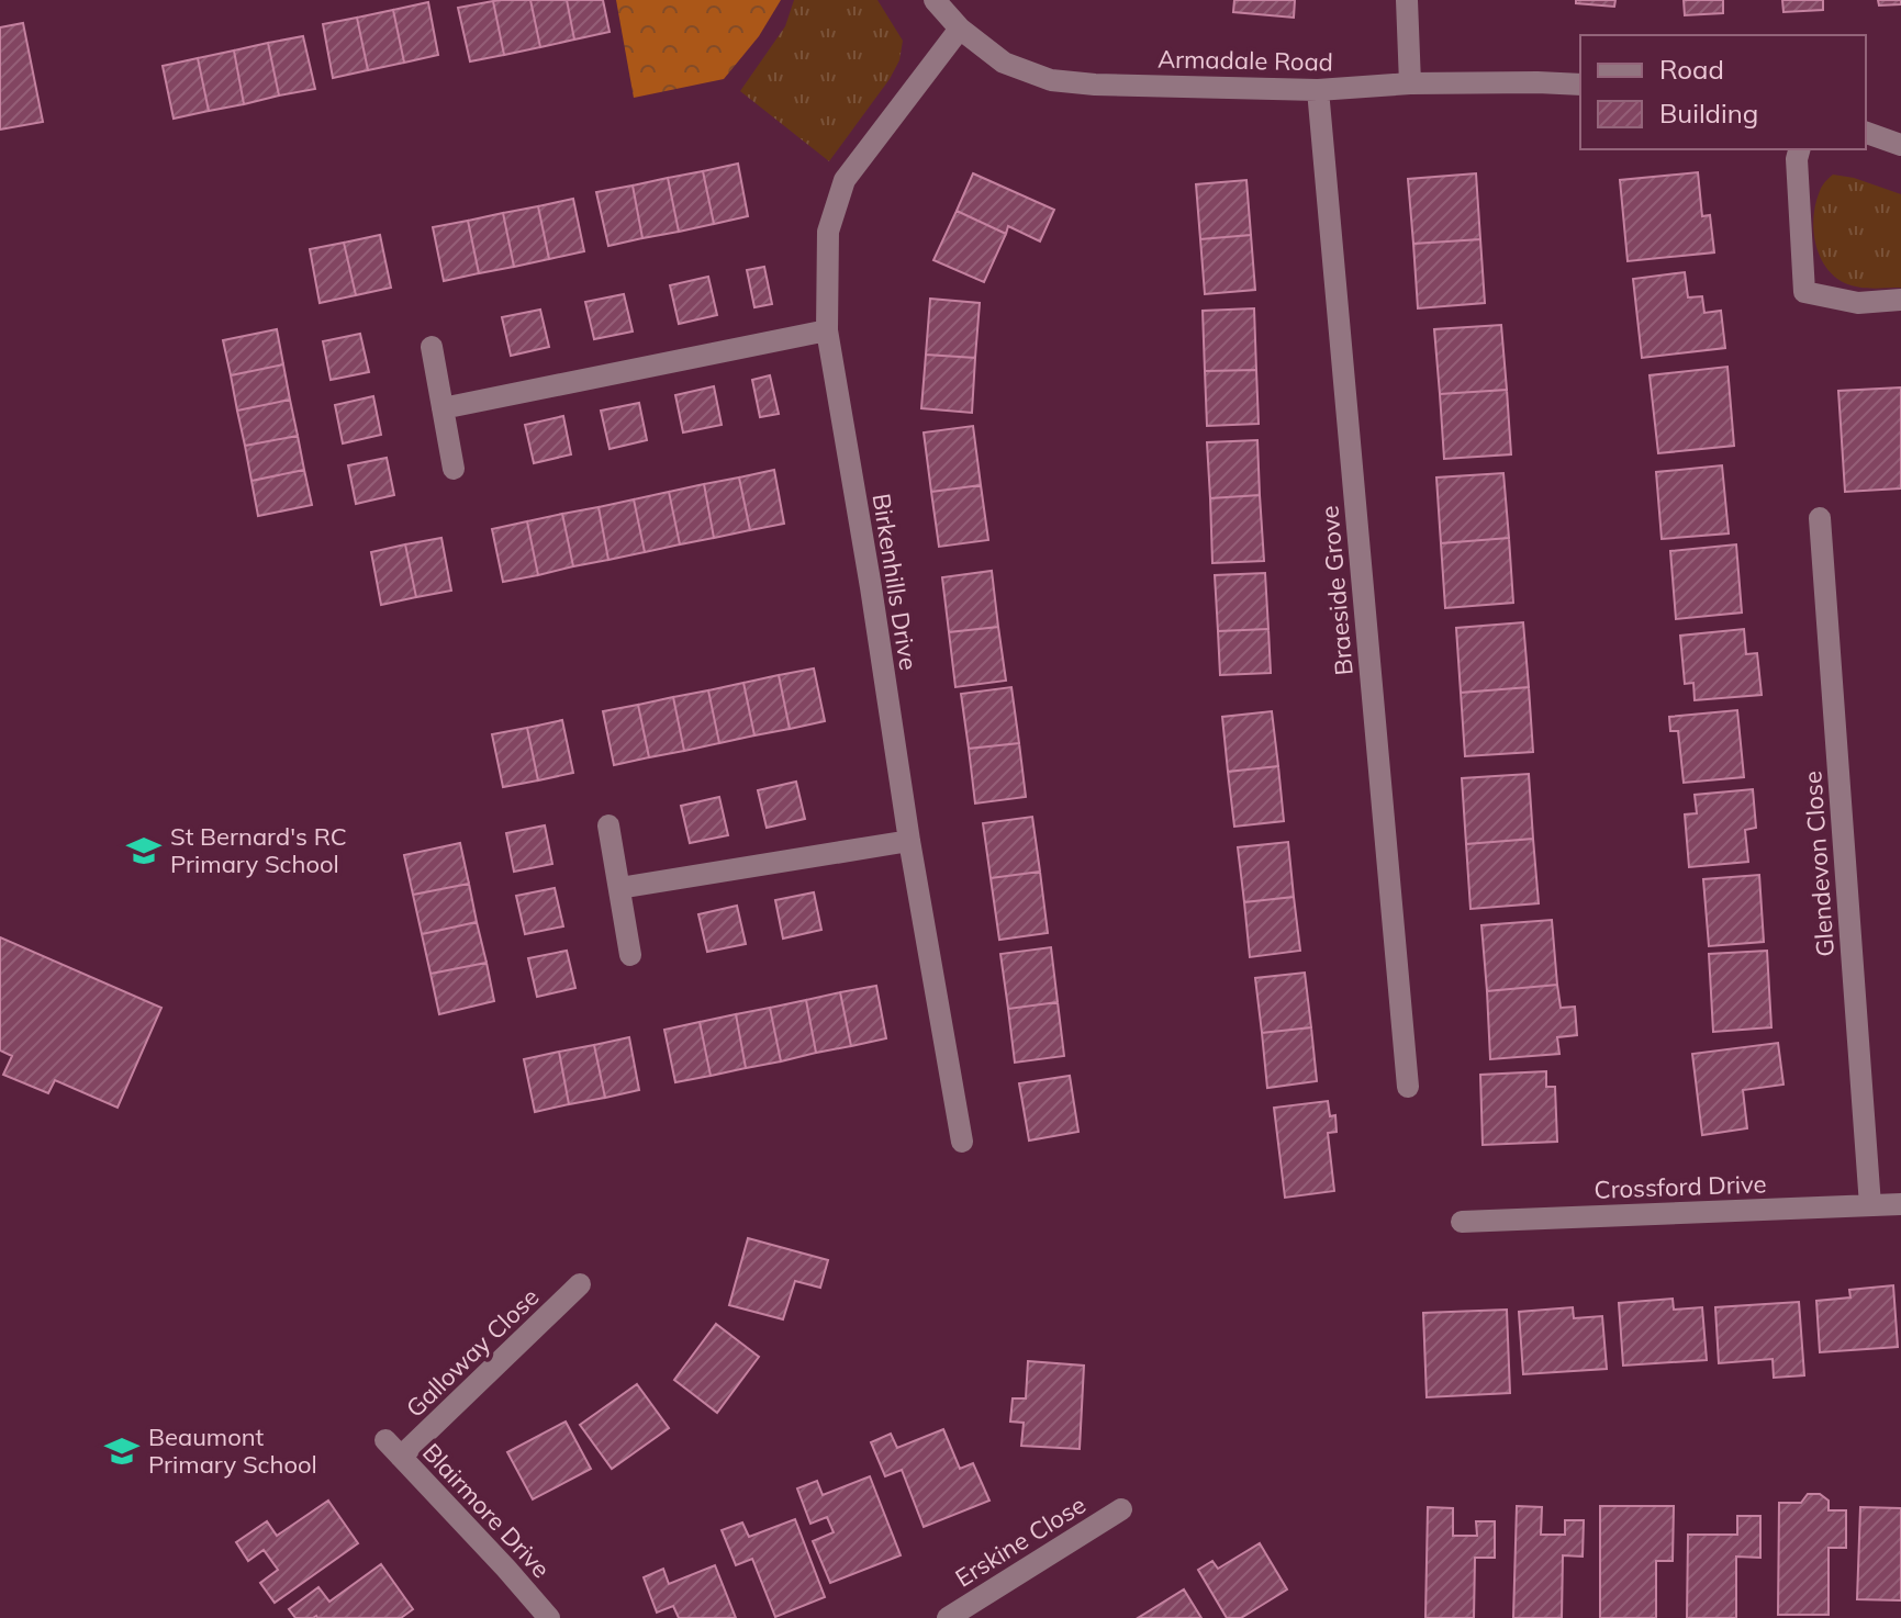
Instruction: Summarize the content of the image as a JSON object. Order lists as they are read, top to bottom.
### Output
{
  "streets": {
    "street": [
      "Armadale Road",
      "Birkenhills Drive",
      "Braeside Grove",
      "Glendevon Close",
      "Crossford Drive",
      "Galloway Close",
      "Blairmore Drive",
      "Erskine Close"
    ]
  },
  "crossings": [
    ["Armadale Road", "Birkenhills Drive"],
    ["Armadale Road", "Braeside Grove"],
    ["Glendevon Close", "Crossford Drive"],
    ["Galloway Close", "Blairmore Drive"]
  ],
  "places": {
    "school or university": ["St Bernard's RC Primary School", "Beaumont Primary School"]
  },
  "legend": ["Road", "Building"]
}
